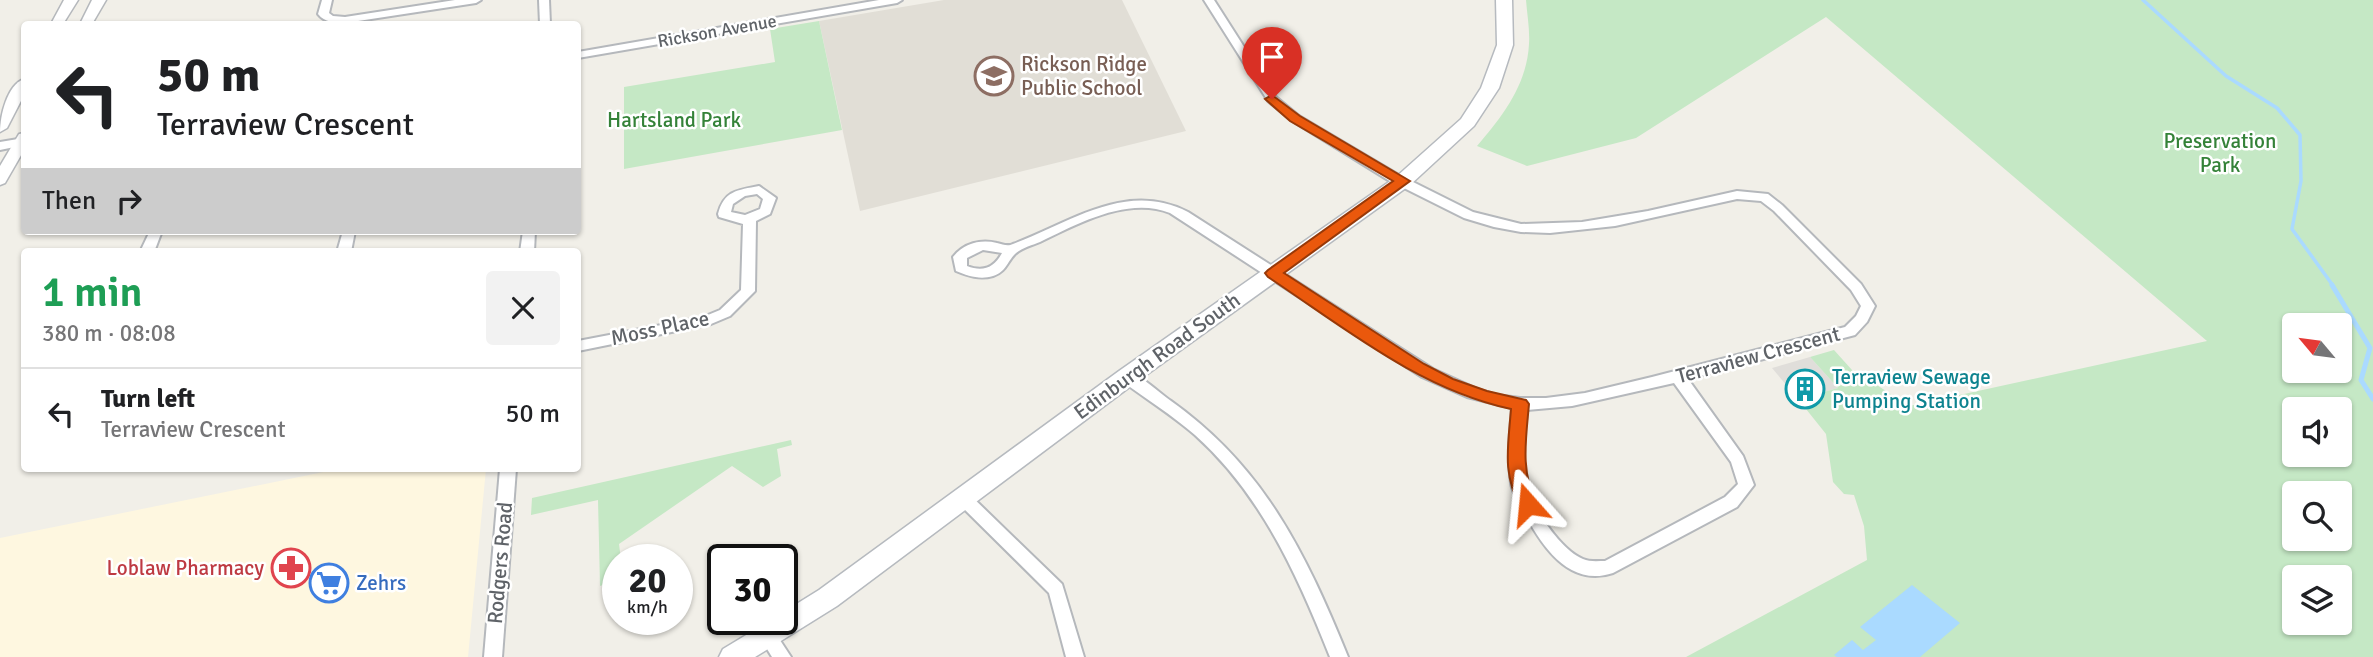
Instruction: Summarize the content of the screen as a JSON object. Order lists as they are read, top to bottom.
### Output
{
  "streets": {
    "main road": ["Edinburgh Road South"],
    "street": [
      "Rickson Avenue",
      "Moss Place",
      "Terraview Crescent",
      "Rodgers Road"
    ]
  },
  "crossings": [
    ["Terraview Crescent", "Edinburgh Road South"]
  ],
  "parks": ["Hartsland Park", "Preservation Park"],
  "places": {
    "school or university": ["Rickson Ridge Public School"],
    "building": ["Terraview Sewage Pumping Station"],
    "pharmacy": ["Loblaw Pharmacy"],
    "supermarket": ["Zehrs"]
  },
  "north": "top left",
  "page": {
    "turn": ["50 m", "Terraview Crescent"],
    "then": "Then",
    "heading": ["1 min", "380 m · 08:08"],
    "list": [
      {
        "name": "Turn left",
        "note": "Terraview Crescent",
        "value": "50 m"
      }
    ],
    "speed": "20 km/h",
    "limit": "30"
  }
}
